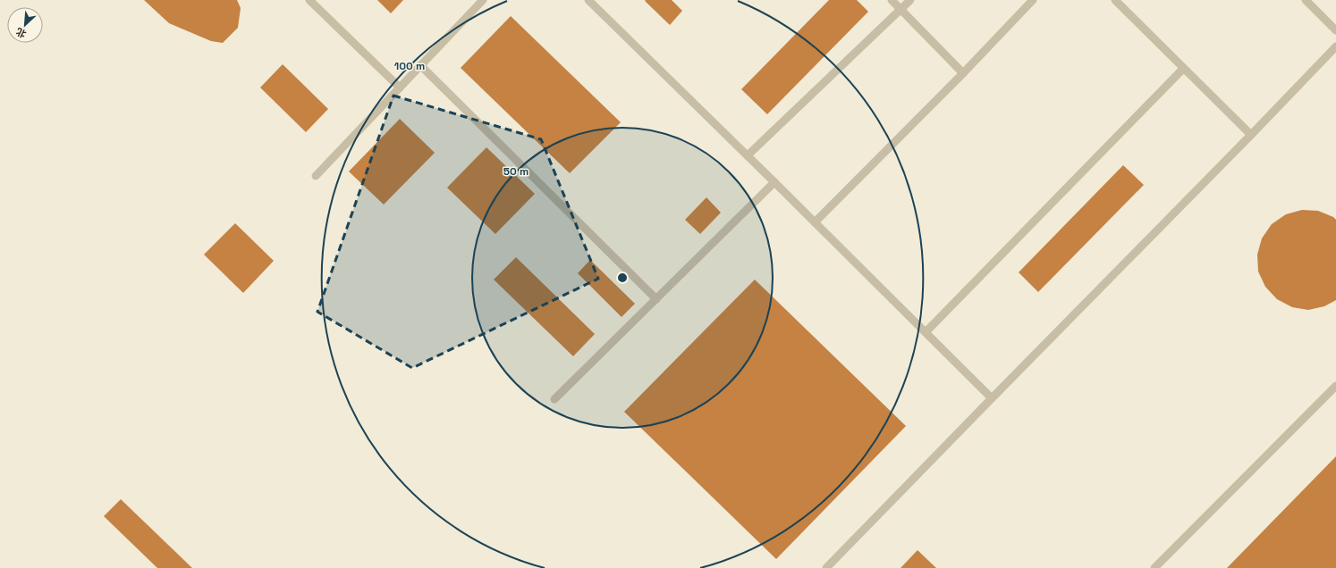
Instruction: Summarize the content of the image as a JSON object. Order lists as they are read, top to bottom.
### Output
{
  "north": "bottom left",
  "rings": ["100 m", "50 m"]
}
